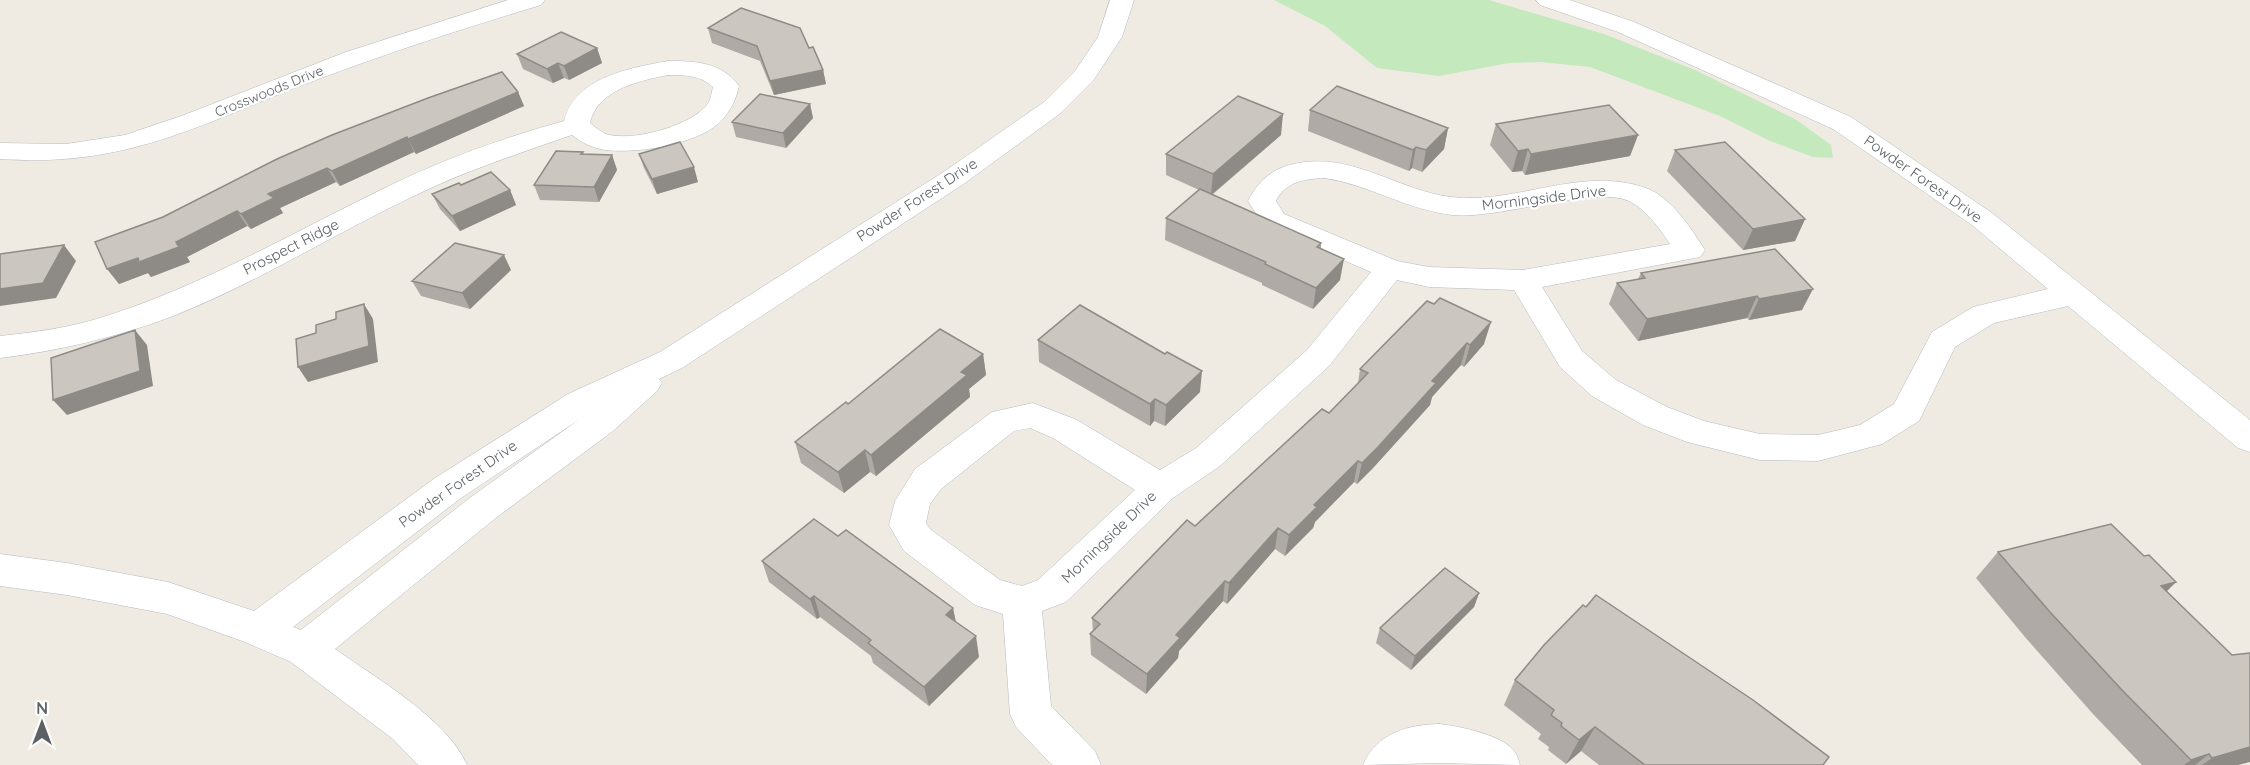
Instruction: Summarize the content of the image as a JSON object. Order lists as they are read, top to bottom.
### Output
{
  "streets": {
    "street": [
      "Crosswoods Drive",
      "Powder Forest Drive",
      "Morningside Drive",
      "Prospect Ridge"
    ]
  },
  "north": "top"
}
